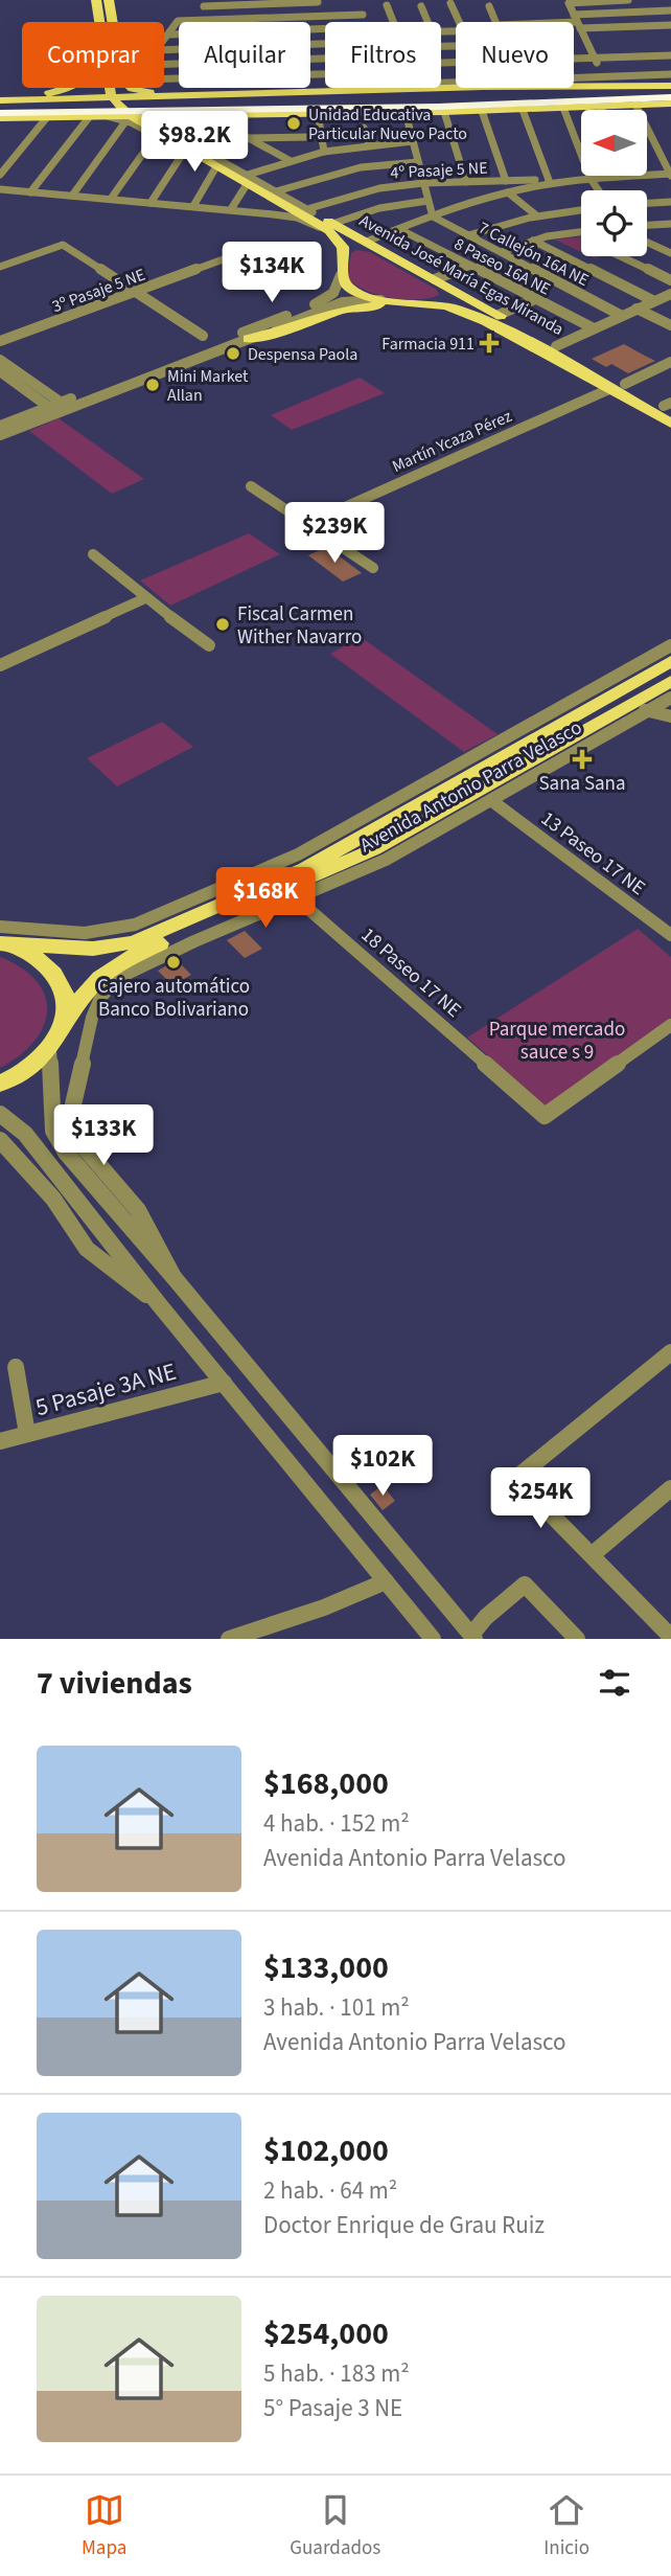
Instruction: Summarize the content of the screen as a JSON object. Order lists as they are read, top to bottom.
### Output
{
  "streets": {
    "main road": ["Avenida José María Egas Miranda", "Avenida Antonio Parra Velasco"],
    "street": [
      "4º Pasaje 5 NE",
      "7 Callejón 16A NE",
      "8 Paseo 16A NE",
      "3º Pasaje 5 NE",
      "Martín Ycaza Pérez",
      "13 Paseo 17 NE",
      "18 Paseo 17 NE",
      "5 Pasaje 3A NE"
    ]
  },
  "crossings": [
    ["4º Pasaje 5 NE", "Avenida José María Egas Miranda"],
    ["Avenida José María Egas Miranda", "Martín Ycaza Pérez"],
    ["Avenida Antonio Parra Velasco", "13 Paseo 17 NE"],
    ["Avenida Antonio Parra Velasco", "18 Paseo 17 NE"]
  ],
  "parks": ["Parque mercado sauce s 9"],
  "places": {
    "other": [
      "Unidad Educativa Particular Nuevo Pacto",
      "Despensa Paola",
      "Mini Market Allan",
      "Fiscal Carmen Wither Navarro",
      "Cajero automático Banco Bolivariano"
    ],
    "health": ["Farmacia 911", "Sana Sana"]
  },
  "north": "left",
  "page": {
    "chip": [
      "Comprar",
      "Alquilar",
      "Filtros",
      "Nuevo"
    ],
    "price": [
      "$98.2K",
      "$134K",
      "$239K",
      "$168K",
      "$133K",
      "$102K",
      "$254K"
    ],
    "heading": "7 viviendas",
    "list": [
      {
        "name": "$168,000",
        "note": "4 hab. · 152 m² · Avenida Antonio Parra Velasco"
      },
      {
        "name": "$133,000",
        "note": "3 hab. · 101 m² · Avenida Antonio Parra Velasco"
      },
      {
        "name": "$102,000",
        "note": "2 hab. · 64 m² · Doctor Enrique de Grau Ruiz"
      },
      {
        "name": "$254,000",
        "note": "5 hab. · 183 m² · 5° Pasaje 3 NE"
      }
    ],
    "tabs": ["Mapa", "Guardados", "Inicio"]
  }
}
